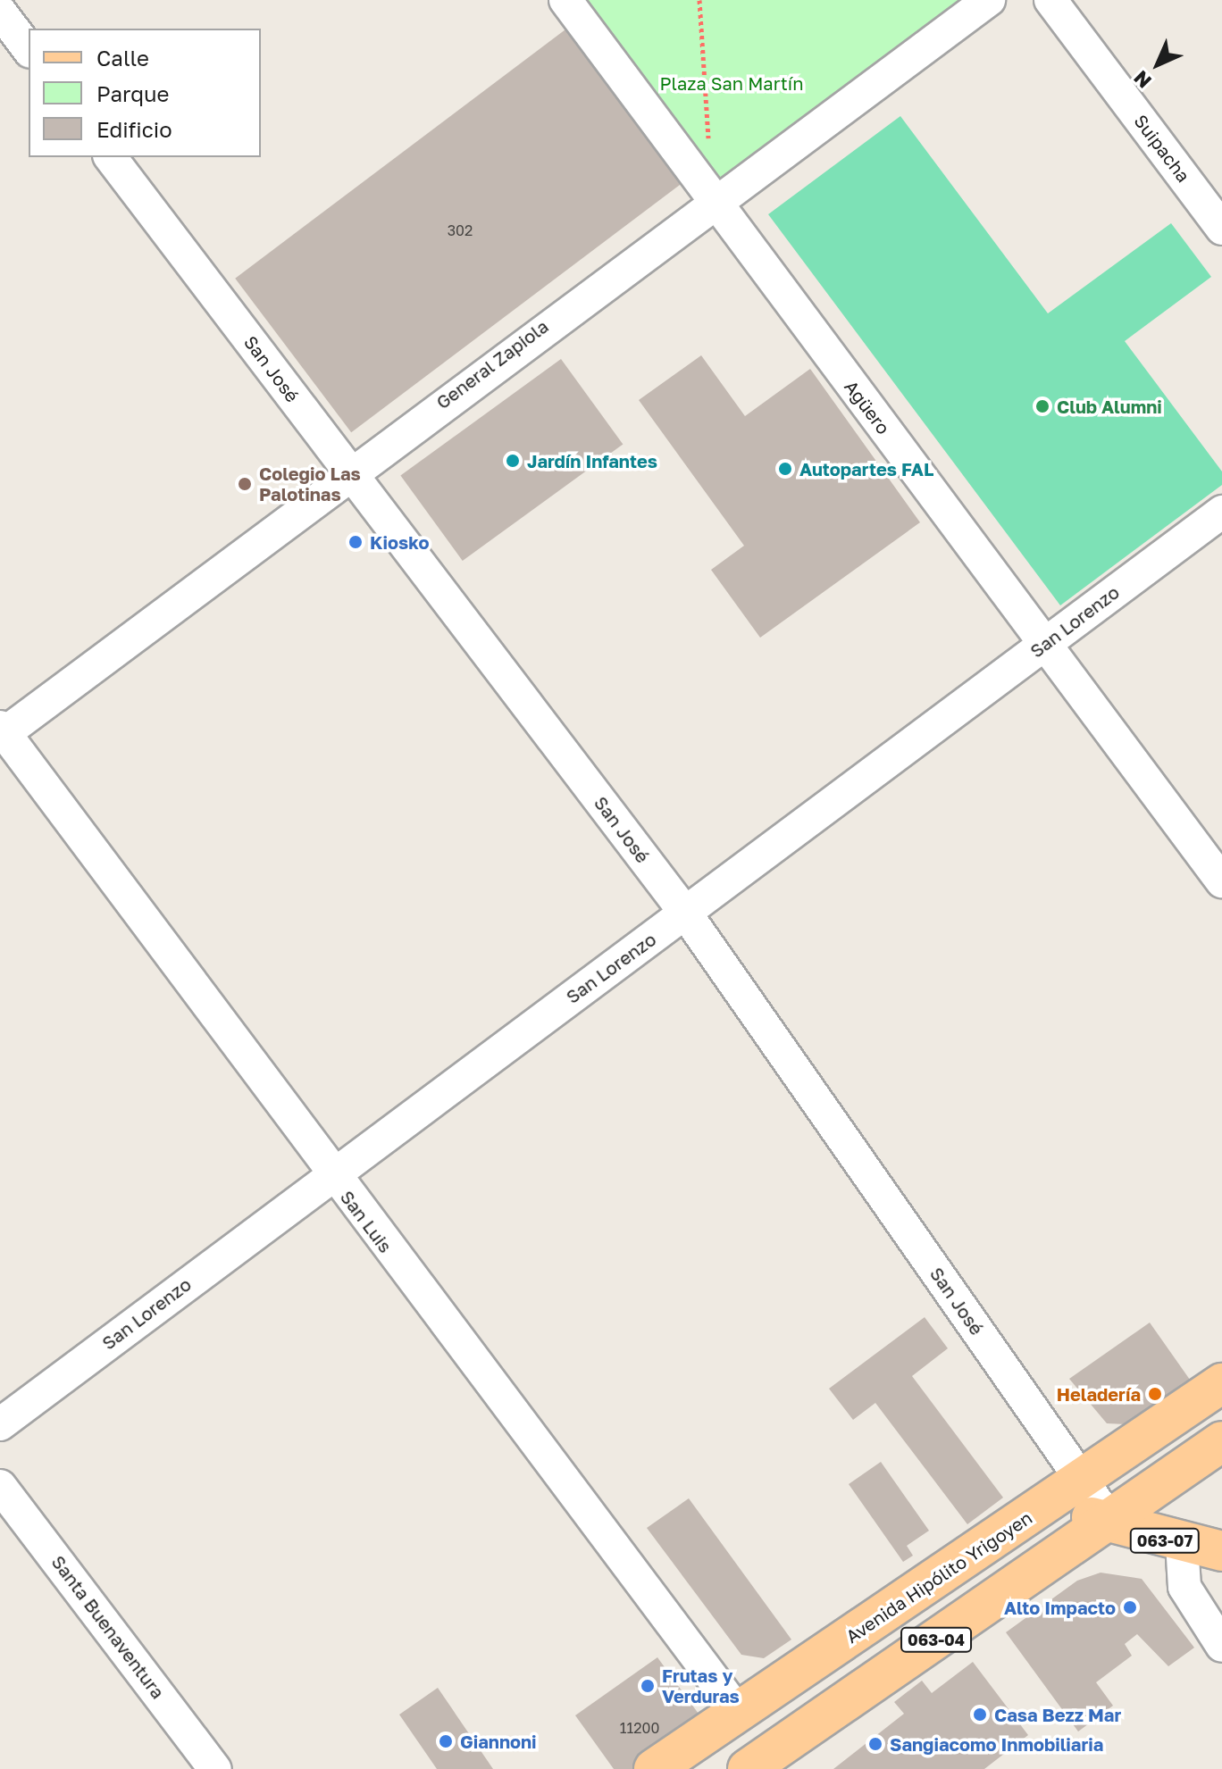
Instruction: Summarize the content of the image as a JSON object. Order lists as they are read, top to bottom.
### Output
{
  "streets": {
    "main road": ["063-07", "Avenida Hipólito Yrigoyen", "063-04"],
    "street": [
      "Suipacha",
      "General Zapiola",
      "San José",
      "Agüero",
      "San Lorenzo",
      "San Luis",
      "Santa Buenaventura"
    ]
  },
  "crossings": [
    ["General Zapiola", "San José"],
    ["General Zapiola", "Agüero"],
    ["General Zapiola", "San Luis"],
    ["San José", "San Lorenzo"],
    ["San José", "063-07"],
    ["San José", "Avenida Hipólito Yrigoyen"],
    ["San José", "063-04"],
    ["Agüero", "San Lorenzo"],
    ["San Lorenzo", "San Luis"],
    ["San Luis", "Avenida Hipólito Yrigoyen"],
    ["063-07", "Avenida Hipólito Yrigoyen"],
    ["063-07", "063-04"]
  ],
  "parks": ["Plaza San Martín"],
  "places": [
    "Club Alumni",
    "Jardín Infantes",
    "Autopartes FAL",
    "Colegio Las Palotinas",
    "Kiosko",
    "Heladería",
    "Alto Impacto",
    "Frutas y Verduras",
    "Casa Bezz Mar",
    "Giannoni",
    "Sangiacomo Inmobiliaria"
  ],
  "house_numbers": ["302", "11200"],
  "legend": ["Calle", "Parque", "Edificio"],
  "north": "bottom left"
}
